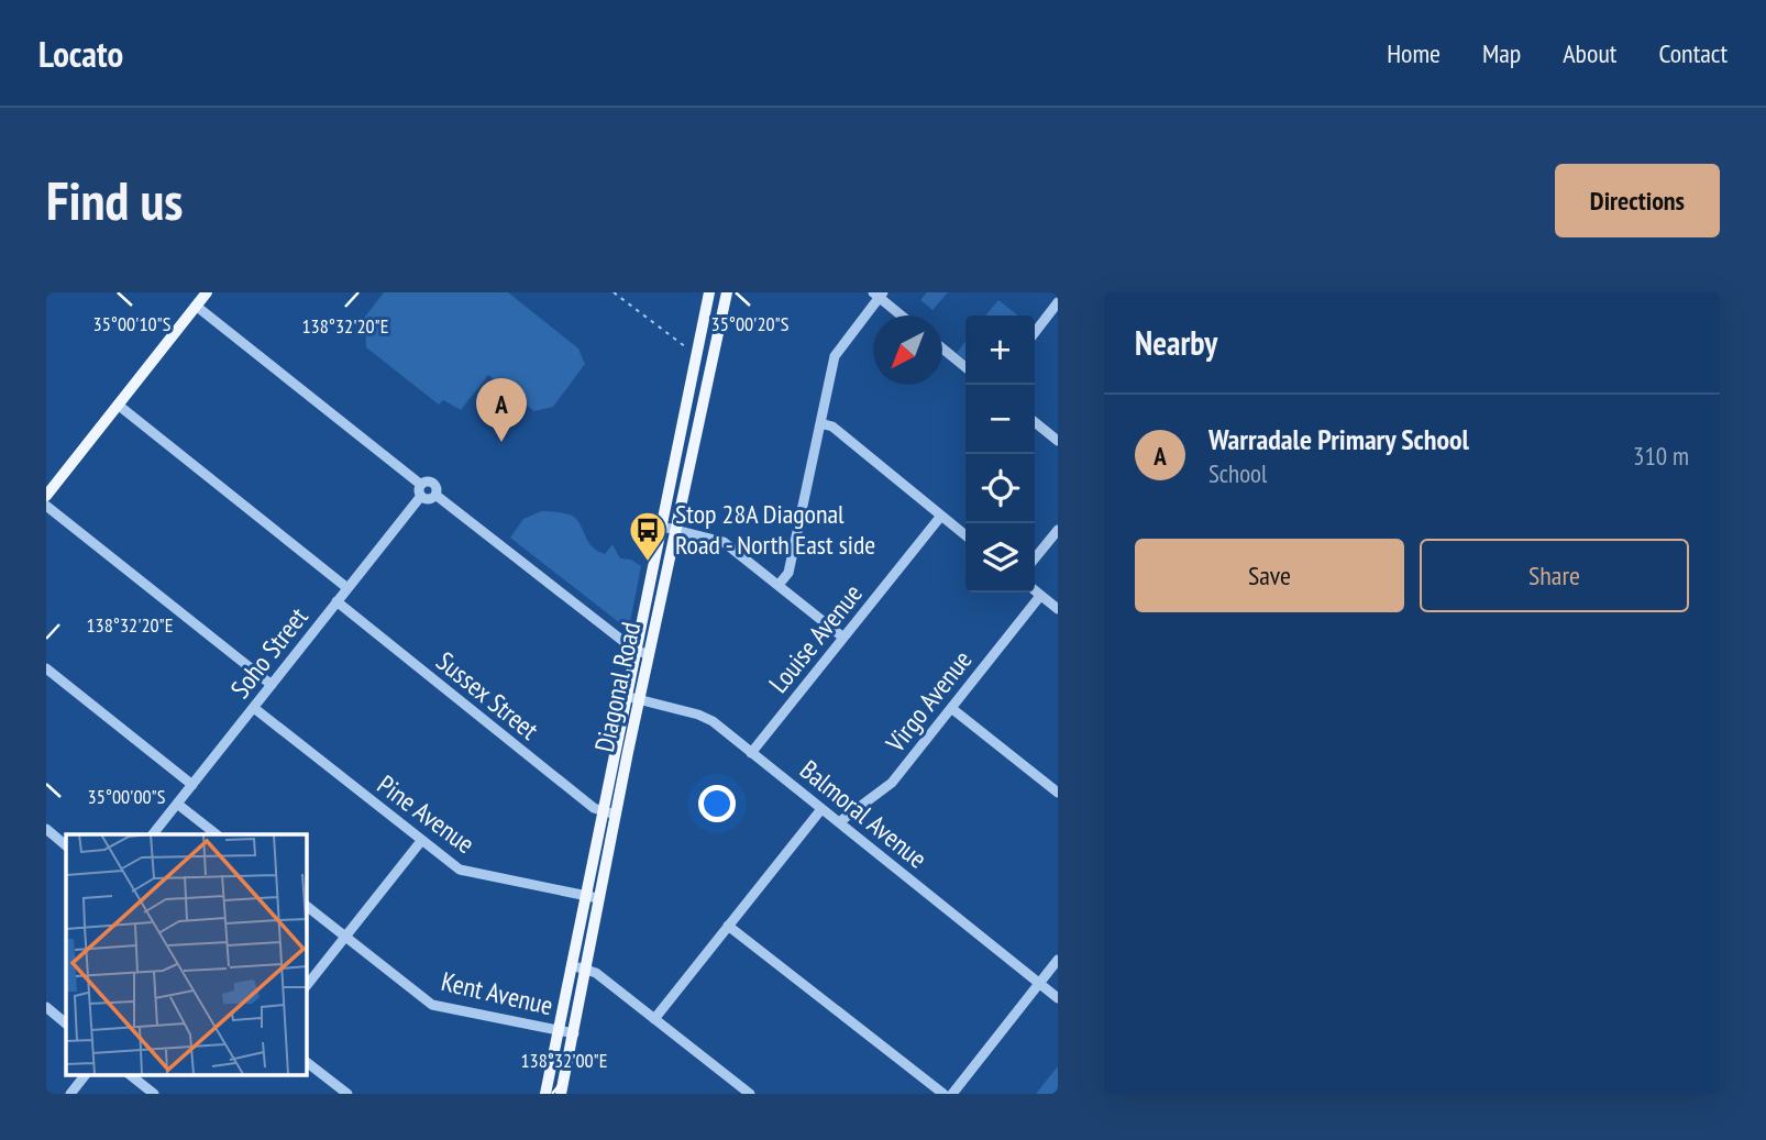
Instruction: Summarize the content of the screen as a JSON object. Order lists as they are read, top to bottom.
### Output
{
  "streets": {
    "main road": ["Diagonal Road"],
    "street": [
      "Louise Avenue",
      "Soho Street",
      "Sussex Street",
      "Virgo Avenue",
      "Pine Avenue",
      "Balmoral Avenue",
      "Kent Avenue"
    ]
  },
  "crossings": [
    ["Louise Avenue", "Balmoral Avenue"],
    ["Soho Street", "Sussex Street"],
    ["Soho Street", "Pine Avenue"],
    ["Diagonal Road", "Sussex Street"],
    ["Diagonal Road", "Pine Avenue"],
    ["Diagonal Road", "Balmoral Avenue"],
    ["Diagonal Road", "Kent Avenue"],
    ["Virgo Avenue", "Balmoral Avenue"]
  ],
  "places": {
    "bus stop": ["Stop 28A Diagonal Road - North East side"]
  },
  "north": "bottom left",
  "page": {
    "header": "Locato",
    "nav": [
      "Home",
      "Map",
      "About",
      "Contact"
    ],
    "buttons": [
      "Directions",
      ["Save", "Share"]
    ],
    "title": "Find us",
    "heading": "Nearby",
    "map_buttons": ["+", "−"],
    "pins": "A",
    "list": [
      {
        "mark": "A",
        "name": "Warradale Primary School",
        "note": "School",
        "value": "310 m"
      }
    ]
  },
  "coordinates": [
    "35°00'10\"S",
    "35°00'20\"S",
    "138°32'20\"E",
    "35°00'00\"S",
    "138°32'00\"E"
  ]
}
